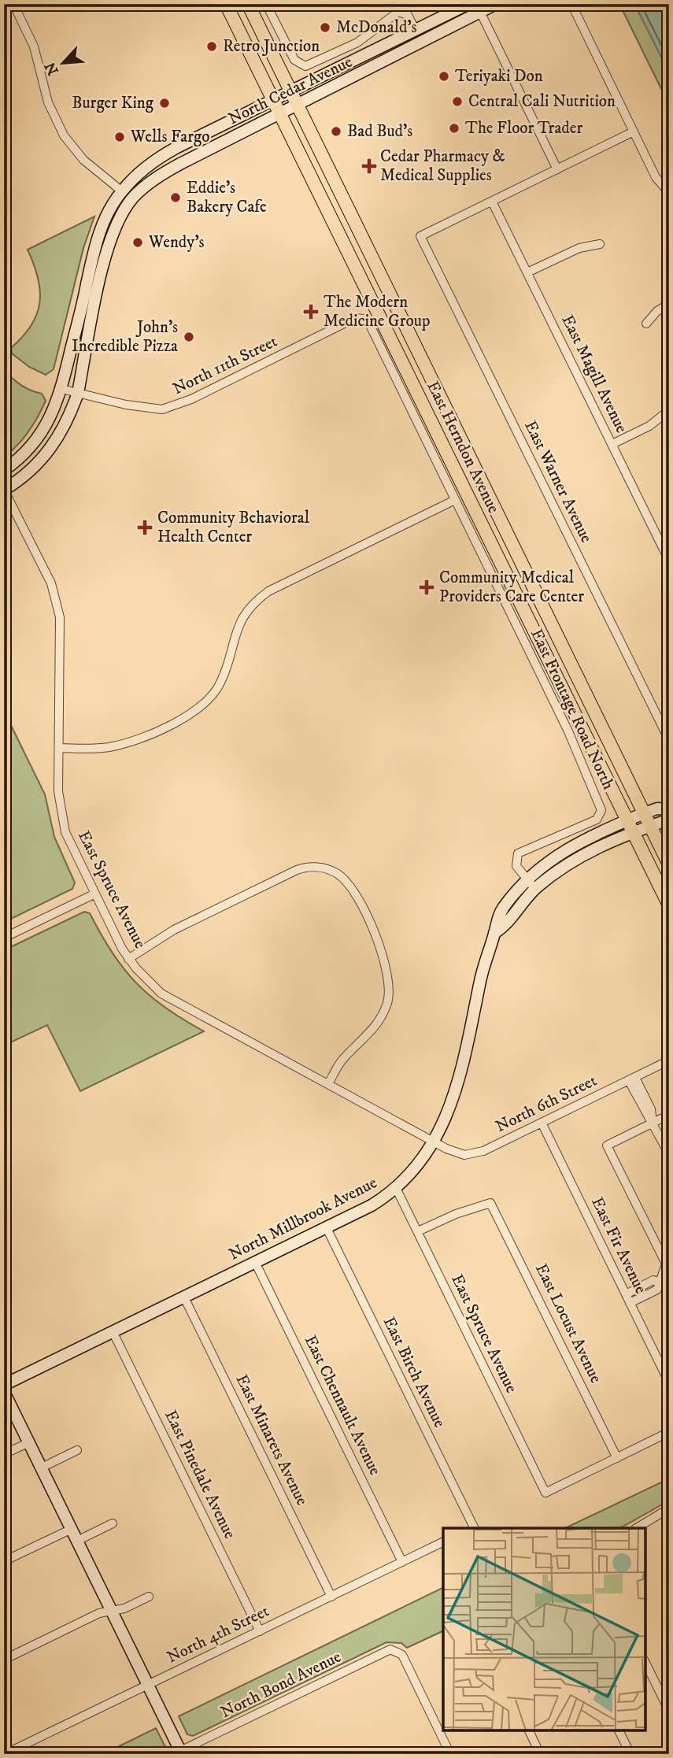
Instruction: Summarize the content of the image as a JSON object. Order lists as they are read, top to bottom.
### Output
{
  "streets": {
    "main road": ["North Cedar Avenue", "East Herndon Avenue", "North Millbrook Avenue"],
    "street": [
      "North 11th Street",
      "East Magill Avenue",
      "East Warner Avenue",
      "East Frontage Road North",
      "East Spruce Avenue",
      "North 6th Street",
      "East Fir Avenue",
      "East Locust Avenue",
      "East Birch Avenue",
      "East Chennault Avenue",
      "East Minarets Avenue",
      "East Pinedale Avenue",
      "North 4th Street",
      "North Bond Avenue"
    ]
  },
  "crossings": [
    ["North Cedar Avenue", "North 11th Street"],
    ["North Cedar Avenue", "East Herndon Avenue"],
    ["North Cedar Avenue", "East Spruce Avenue"],
    ["North 11th Street", "East Frontage Road North"],
    ["East Magill Avenue", "East Warner Avenue"],
    ["East Herndon Avenue", "North Millbrook Avenue"],
    ["East Frontage Road North", "North Millbrook Avenue"],
    ["East Spruce Avenue", "North 6th Street"],
    ["East Spruce Avenue", "North Millbrook Avenue"],
    ["East Spruce Avenue", "East Locust Avenue"],
    ["North 6th Street", "North Millbrook Avenue"],
    ["North 6th Street", "East Fir Avenue"],
    ["North Millbrook Avenue", "East Birch Avenue"],
    ["North Millbrook Avenue", "East Chennault Avenue"],
    ["North Millbrook Avenue", "East Minarets Avenue"],
    ["North Millbrook Avenue", "East Pinedale Avenue"],
    ["East Chennault Avenue", "North 4th Street"],
    ["East Minarets Avenue", "North 4th Street"],
    ["East Pinedale Avenue", "North 4th Street"]
  ],
  "places": {
    "other": [
      "McDonald's",
      "Retro Junction",
      "Teriyaki Don",
      "Central Cali Nutrition",
      "Burger King",
      "The Floor Trader",
      "Bad Bud's",
      "Wells Fargo",
      "Eddie's Bakery Cafe",
      "Wendy's",
      "John's Incredible Pizza"
    ],
    "health": [
      "Cedar Pharmacy & Medical Supplies",
      "The Modern Medicine Group",
      "Community Behavioral Health Center",
      "Community Medical Providers Care Center"
    ]
  },
  "north": "bottom left"
}
